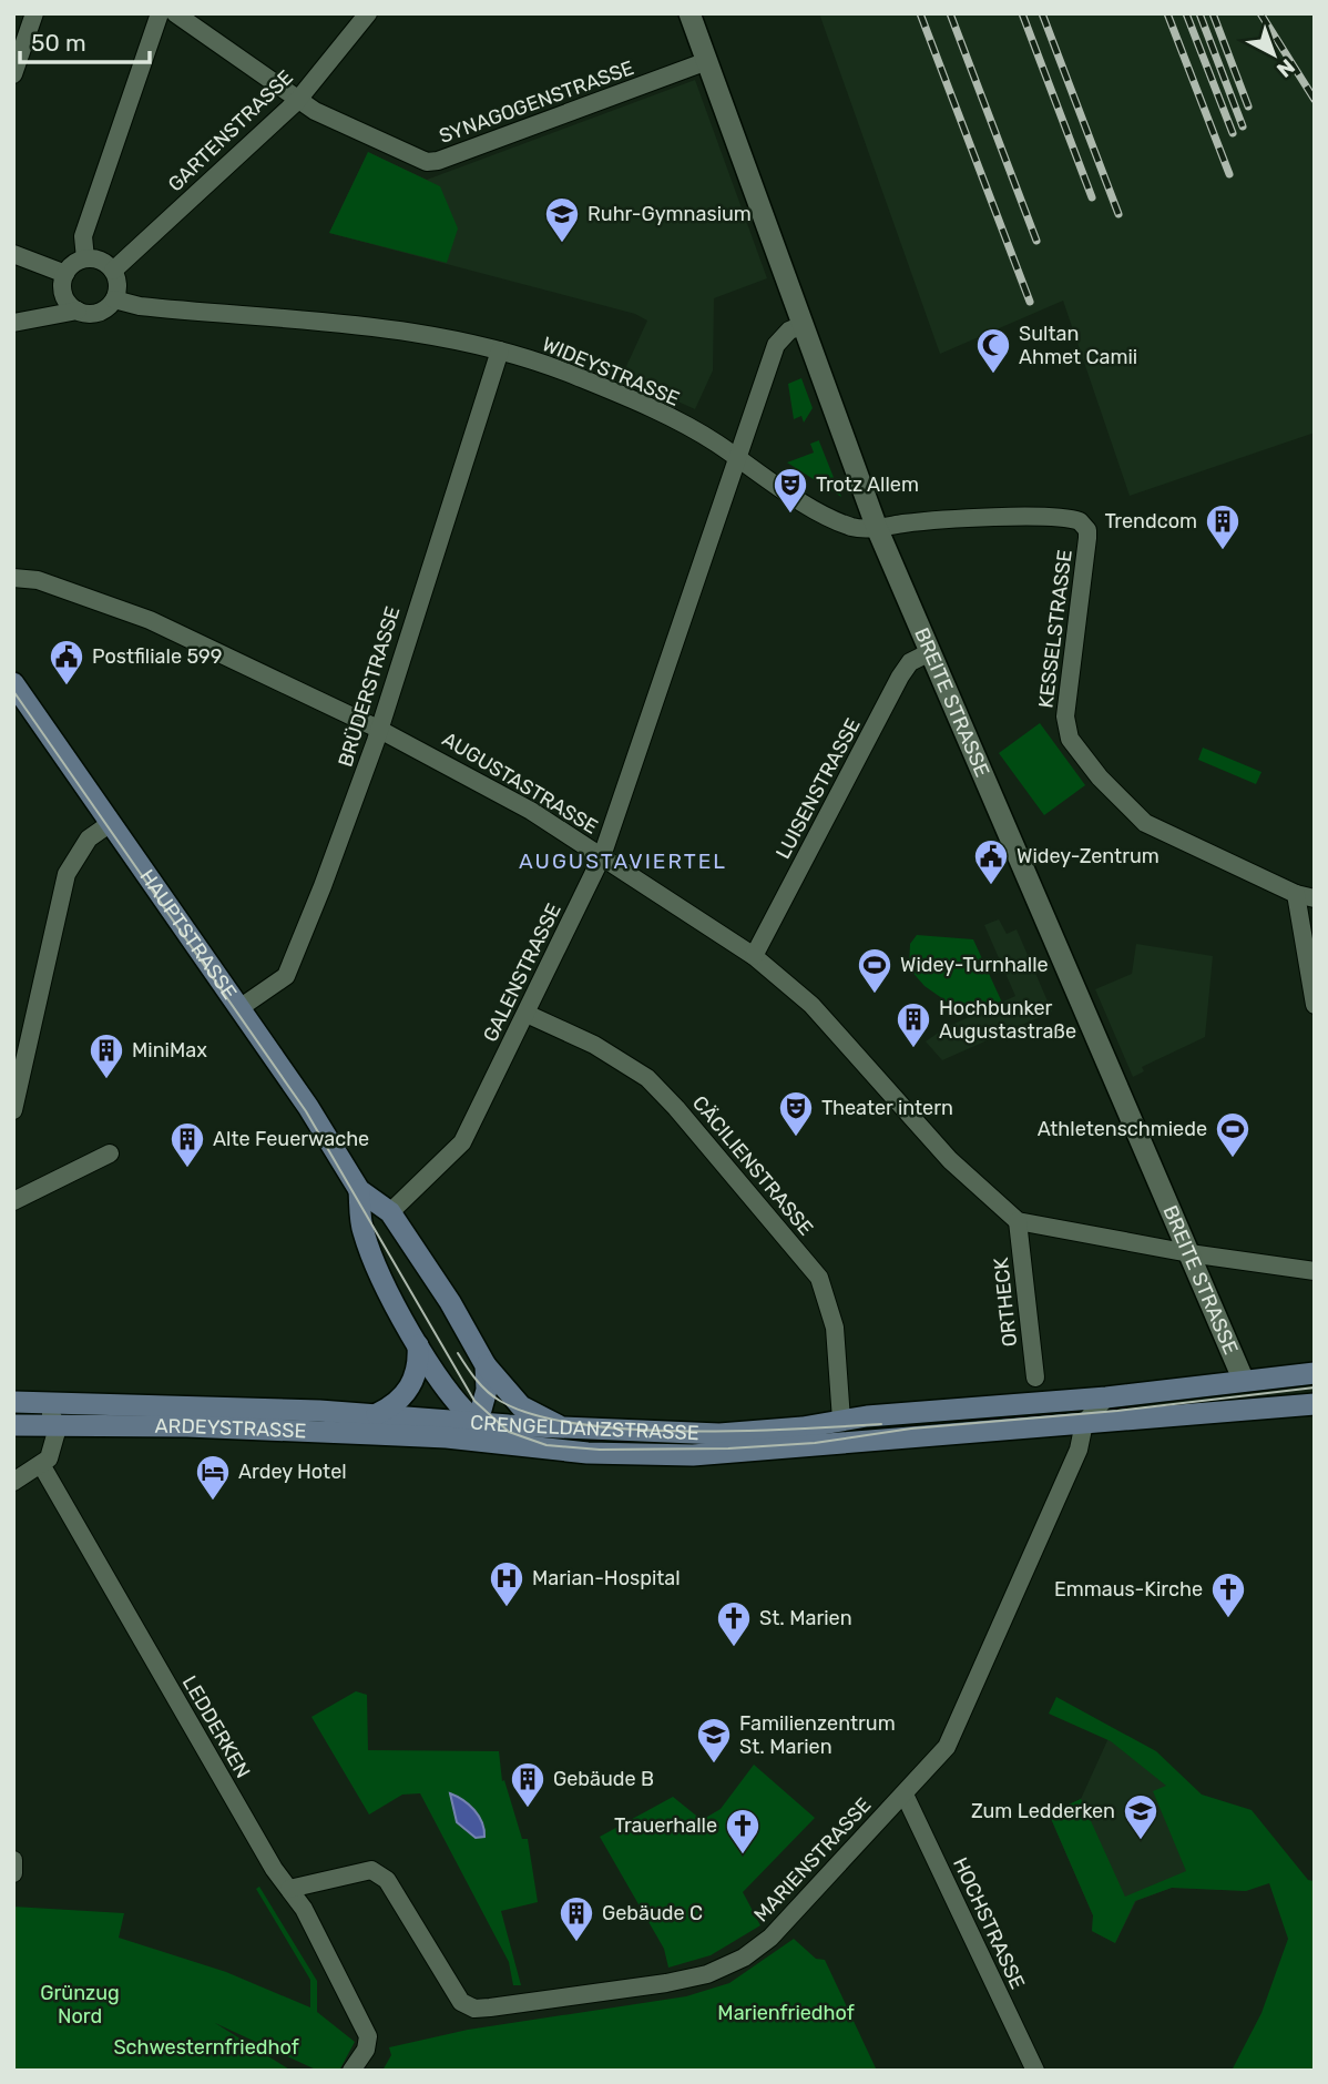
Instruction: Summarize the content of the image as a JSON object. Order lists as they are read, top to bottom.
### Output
{
  "streets": {
    "main road": ["HAUPTSTRASSE", "ARDEYSTRASSE", "CRENGELDANZSTRASSE"],
    "street": [
      "SYNAGOGENSTRASSE",
      "GARTENSTRASSE",
      "WIDEYSTRASSE",
      "KESSELSTRASSE",
      "BRÜDERSTRASSE",
      "BREITE STRASSE",
      "AUGUSTASTRASSE",
      "LUISENSTRASSE",
      "GALENSTRASSE",
      "CÄCILIENSTRASSE",
      "ORTHECK",
      "LEDDERKEN",
      "MARIENSTRASSE",
      "HOCHSTRASSE"
    ]
  },
  "crossings": [
    ["SYNAGOGENSTRASSE", "GARTENSTRASSE"],
    ["SYNAGOGENSTRASSE", "BREITE STRASSE"],
    ["GARTENSTRASSE", "WIDEYSTRASSE"],
    ["WIDEYSTRASSE", "KESSELSTRASSE"],
    ["WIDEYSTRASSE", "BRÜDERSTRASSE"],
    ["WIDEYSTRASSE", "BREITE STRASSE"],
    ["WIDEYSTRASSE", "GALENSTRASSE"],
    ["BRÜDERSTRASSE", "AUGUSTASTRASSE"],
    ["BRÜDERSTRASSE", "HAUPTSTRASSE"],
    ["BREITE STRASSE", "LUISENSTRASSE"],
    ["BREITE STRASSE", "GALENSTRASSE"],
    ["BREITE STRASSE", "CRENGELDANZSTRASSE"],
    ["AUGUSTASTRASSE", "LUISENSTRASSE"],
    ["AUGUSTASTRASSE", "GALENSTRASSE"],
    ["AUGUSTASTRASSE", "ORTHECK"],
    ["HAUPTSTRASSE", "GALENSTRASSE"],
    ["HAUPTSTRASSE", "CRENGELDANZSTRASSE"],
    ["GALENSTRASSE", "CÄCILIENSTRASSE"],
    ["CÄCILIENSTRASSE", "CRENGELDANZSTRASSE"],
    ["ARDEYSTRASSE", "CRENGELDANZSTRASSE"],
    ["CRENGELDANZSTRASSE", "MARIENSTRASSE"],
    ["LEDDERKEN", "MARIENSTRASSE"],
    ["MARIENSTRASSE", "HOCHSTRASSE"]
  ],
  "districts": ["AUGUSTAVIERTEL"],
  "parks": ["Grünzug Nord", "Marienfriedhof", "Schwesternfriedhof"],
  "places": {
    "school or university": ["Ruhr-Gymnasium", "Familienzentrum St. Marien", "Zum Ledderken"],
    "mosque": ["Sultan Ahmet Camii"],
    "theatre": ["Trotz Allem", "Theater intern"],
    "building": [
      "Trendcom",
      "Hochbunker Augustastraße",
      "MiniMax",
      "Alte Feuerwache",
      "Gebäude B",
      "Gebäude C"
    ],
    "public building": ["Postfiliale 599", "Widey-Zentrum"],
    "sports": ["Widey-Turnhalle", "Athletenschmiede"],
    "hotel": ["Ardey Hotel"],
    "hospital": ["Marian-Hospital"],
    "church": ["Emmaus-Kirche", "St. Marien", "Trauerhalle"]
  },
  "scale_bar": "50 m",
  "north": "bottom right"
}
